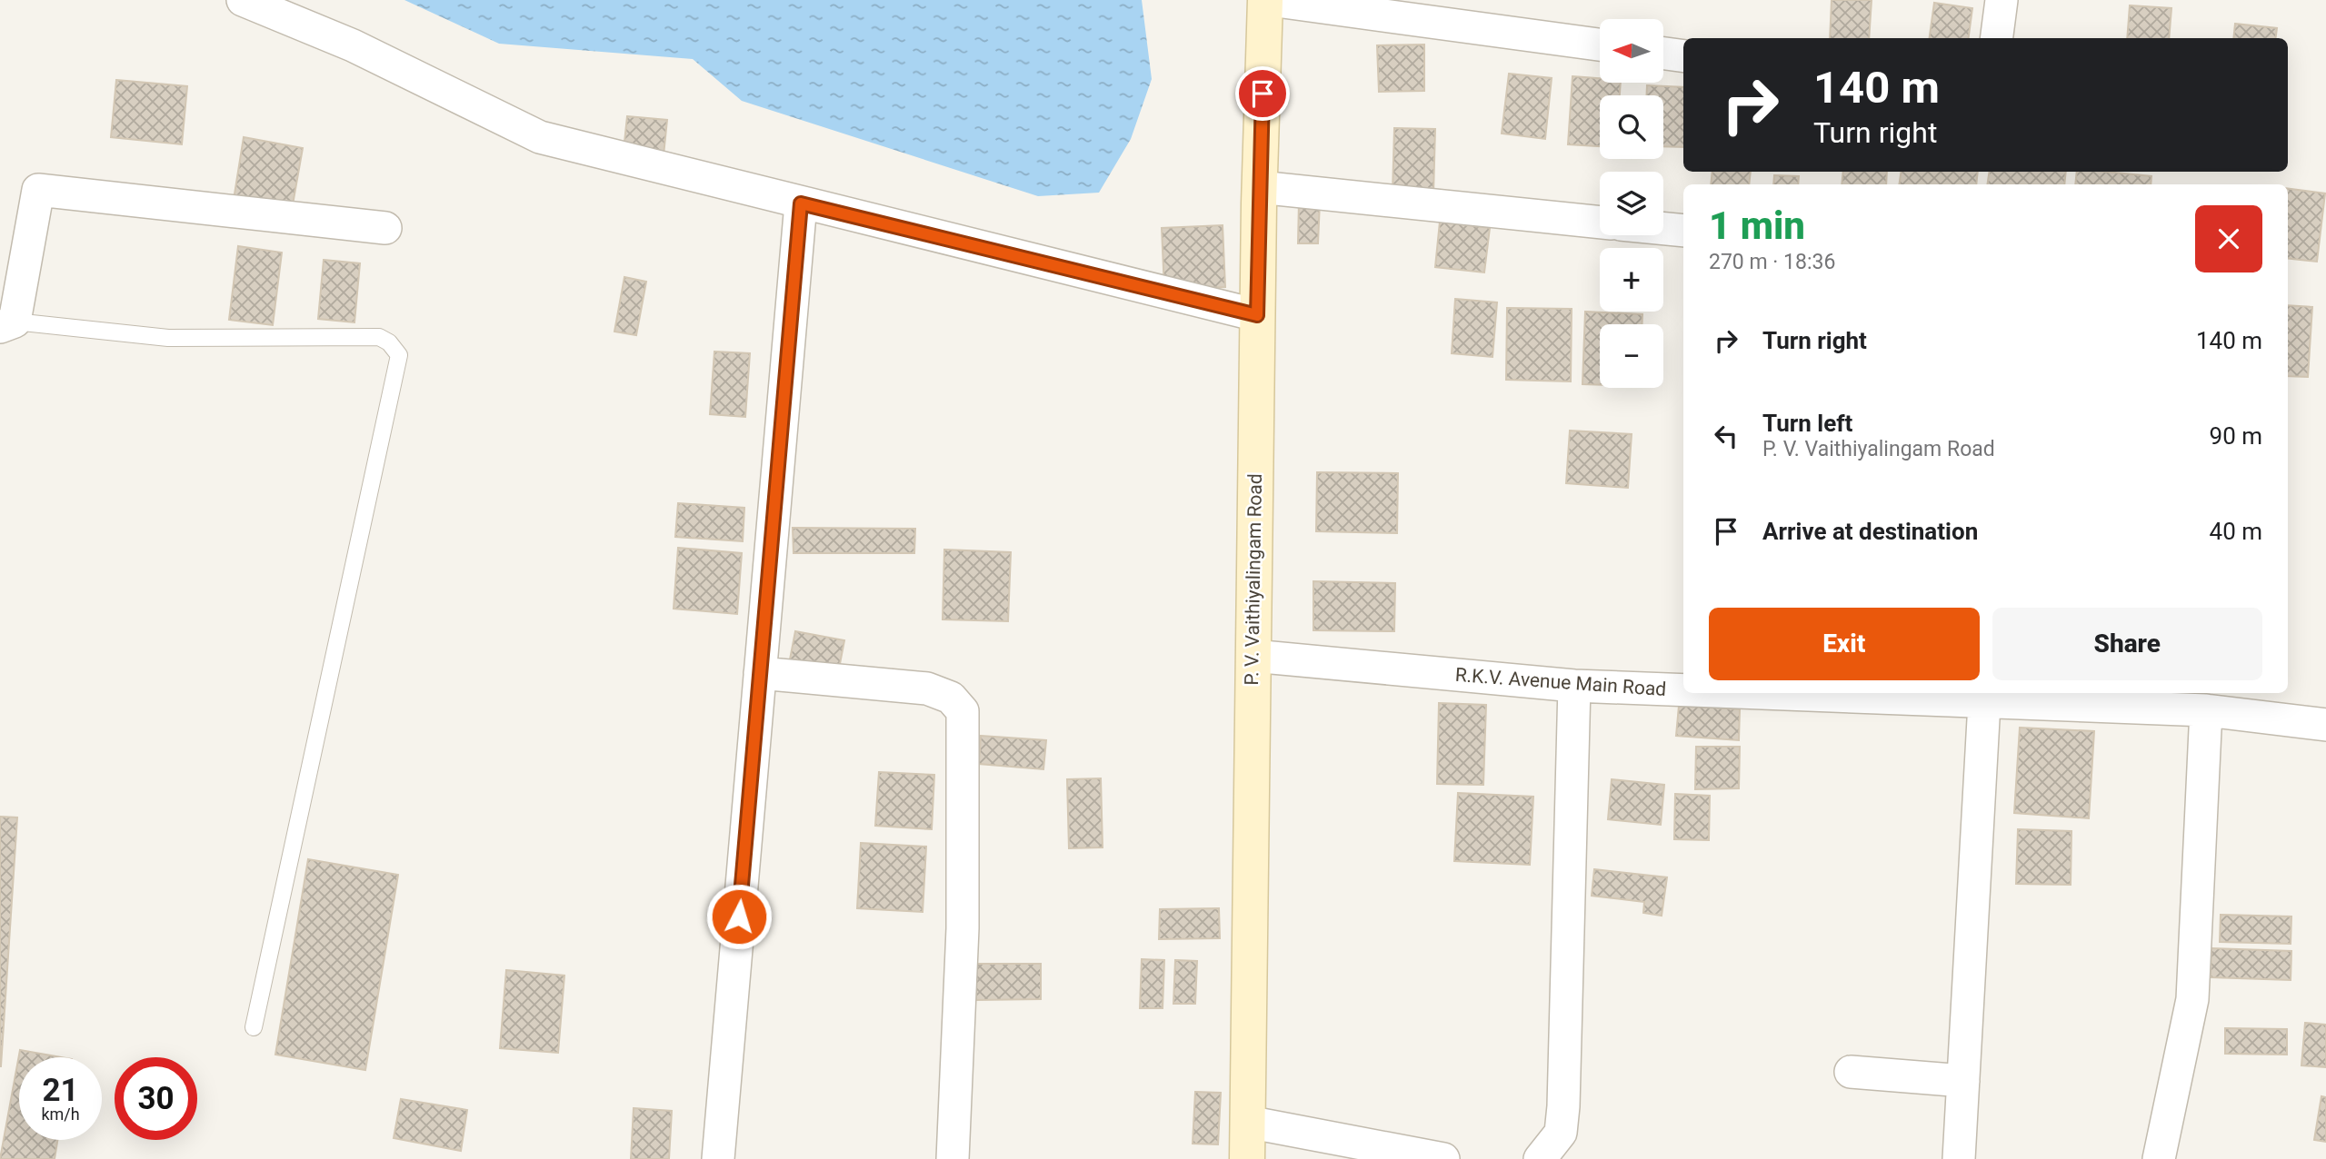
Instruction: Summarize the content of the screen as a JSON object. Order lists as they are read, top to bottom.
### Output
{
  "streets": {
    "street": ["P. V. Vaithiyalingam Road", "R.K.V. Avenue Main Road"]
  },
  "crossings": [
    ["P. V. Vaithiyalingam Road", "R.K.V. Avenue Main Road"]
  ],
  "north": "left",
  "page": {
    "map_buttons": ["+", "−"],
    "turn": ["140 m", "Turn right"],
    "heading": ["1 min", "270 m · 18:36"],
    "list": [
      {
        "name": "Turn right",
        "value": "140 m"
      },
      {
        "name": "Turn left",
        "note": "P. V. Vaithiyalingam Road",
        "value": "90 m"
      },
      {
        "name": "Arrive at destination",
        "value": "40 m"
      }
    ],
    "buttons": ["Exit", "Share"],
    "speed": "21 km/h",
    "limit": "30"
  }
}
